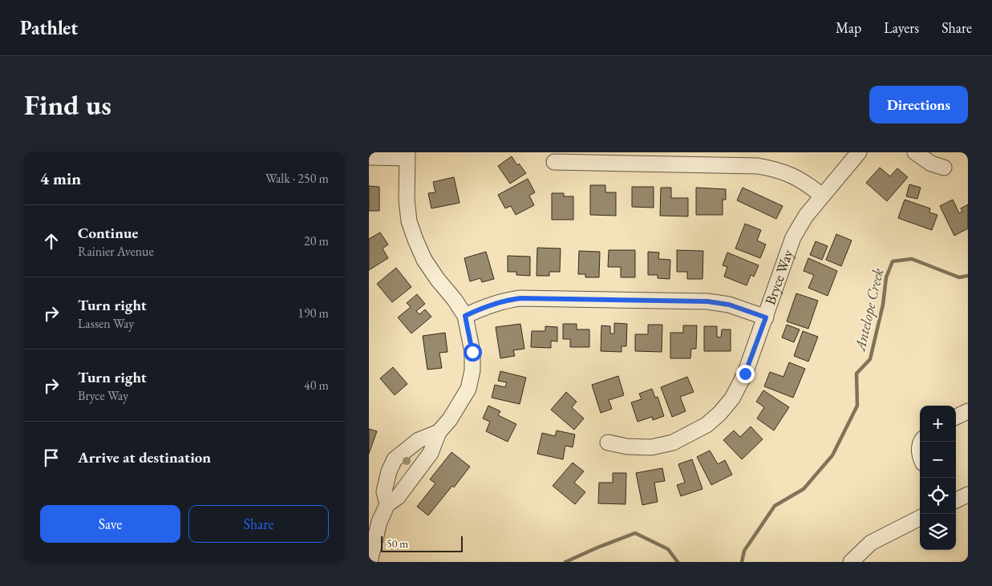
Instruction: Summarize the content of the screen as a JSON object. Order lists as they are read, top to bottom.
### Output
{
  "streets": {
    "street": ["Bryce Way"]
  },
  "water": ["Antelope Creek"],
  "scale_bar": "50 m",
  "page": {
    "header": "Pathlet",
    "nav": ["Map", "Layers", "Share"],
    "buttons": [
      "Directions",
      ["Save", "Share"]
    ],
    "title": "Find us",
    "heading": ["4 min", "Walk · 250 m"],
    "list": [
      ["Continue", "Rainier Avenue", "20 m"],
      ["Turn right", "Lassen Way", "190 m"],
      ["Turn right", "Bryce Way", "40 m"],
      "Arrive at destination"
    ],
    "map_buttons": ["+", "−"],
    "scale": "50 m"
  }
}
